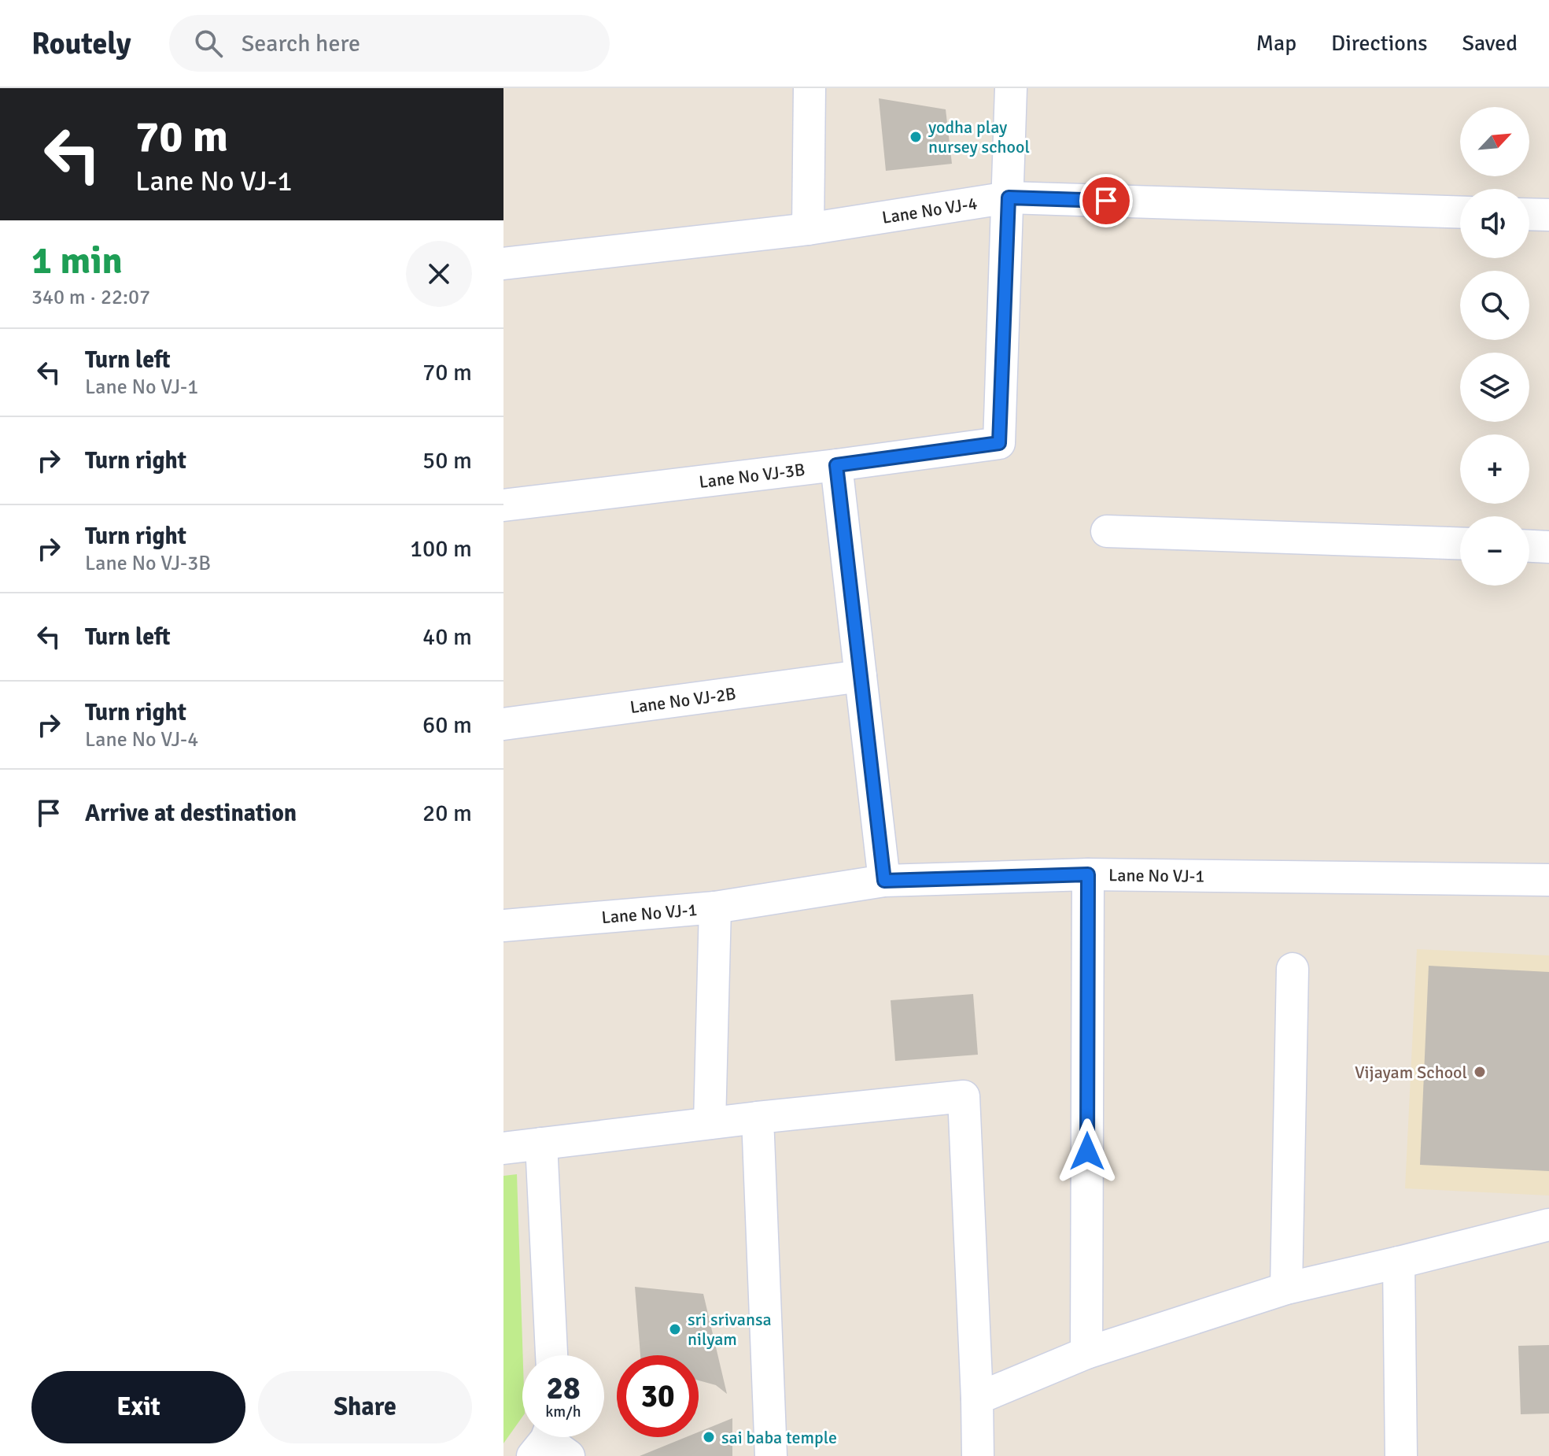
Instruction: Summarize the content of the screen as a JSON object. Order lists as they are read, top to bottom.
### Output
{
  "streets": {
    "street": [
      "Lane No VJ-4",
      "Lane No VJ-3B",
      "Lane No VJ-2B",
      "Lane No VJ-1"
    ]
  },
  "crossings": [
    ["Lane No VJ-4", "Lane No VJ-3B"]
  ],
  "places": [
    "yodha play nursey school",
    "Vijayam School",
    "sri srivansa nilyam",
    "sai baba temple"
  ],
  "north": "top right",
  "page": {
    "header": "Routely",
    "search": "Search here",
    "nav": ["Map", "Directions", "Saved"],
    "turn": ["70 m", "Lane No VJ-1"],
    "map_buttons": ["+", "−"],
    "heading": ["1 min", "340 m · 22:07"],
    "list": [
      {
        "name": "Turn left",
        "note": "Lane No VJ-1",
        "value": "70 m"
      },
      {
        "name": "Turn right",
        "value": "50 m"
      },
      {
        "name": "Turn right",
        "note": "Lane No VJ-3B",
        "value": "100 m"
      },
      {
        "name": "Turn left",
        "value": "40 m"
      },
      {
        "name": "Turn right",
        "note": "Lane No VJ-4",
        "value": "60 m"
      },
      {
        "name": "Arrive at destination",
        "value": "20 m"
      }
    ],
    "speed": "28 km/h",
    "limit": "30",
    "buttons": ["Exit", "Share"]
  }
}
